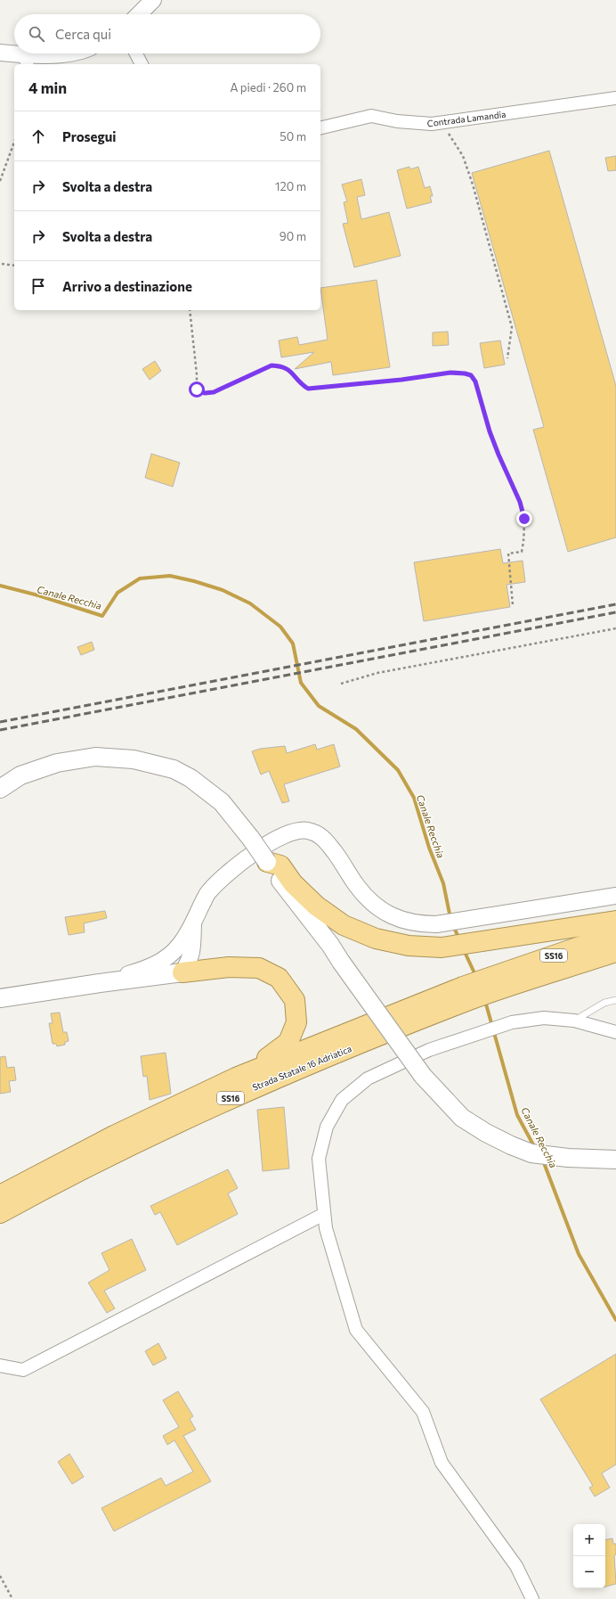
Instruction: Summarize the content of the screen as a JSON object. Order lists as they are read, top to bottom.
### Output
{
  "streets": {
    "highway": ["SS16", "Strada Statale 16 Adriatica"],
    "street": ["Contrada Lamandia"]
  },
  "water": ["Canale Recchia"],
  "page": {
    "search": "Cerca qui",
    "heading": ["4 min", "A piedi · 260 m"],
    "list": [
      ["Prosegui", "50 m"],
      ["Svolta a destra", "120 m"],
      ["Svolta a destra", "90 m"],
      "Arrivo a destinazione"
    ],
    "map_buttons": ["+", "−"]
  }
}
